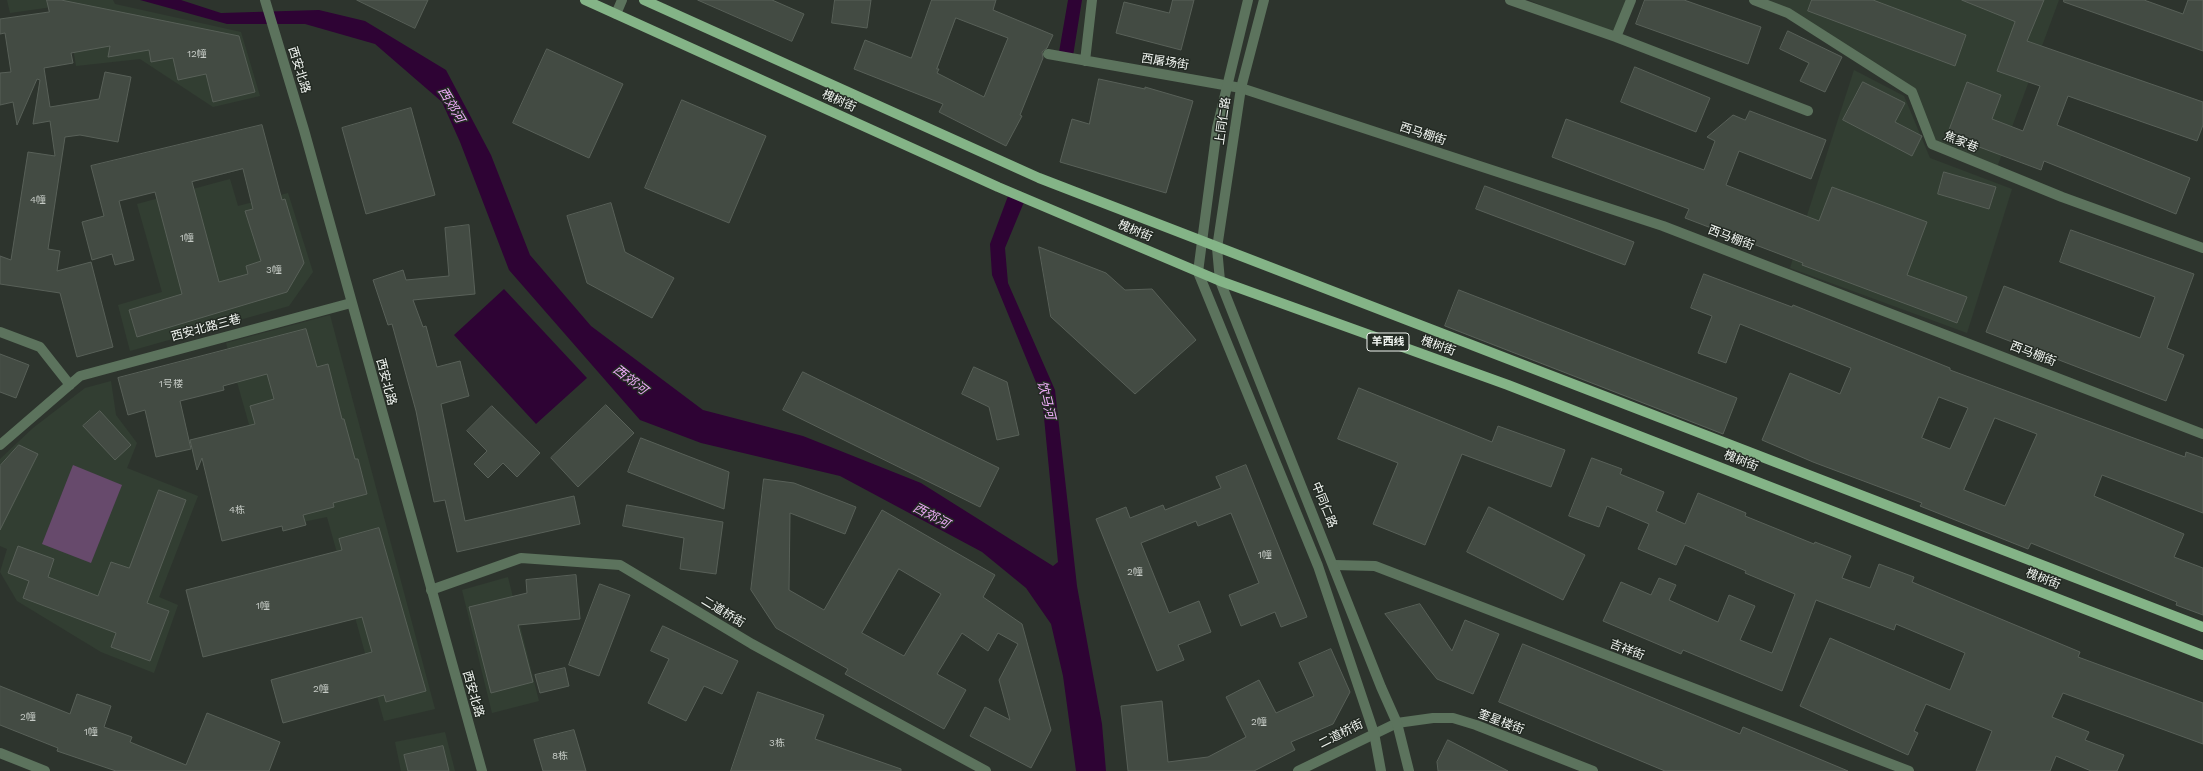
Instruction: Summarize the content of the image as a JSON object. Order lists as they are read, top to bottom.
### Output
{
  "streets": {
    "main road": ["槐树街", "羊西线"],
    "street": [
      "西屠场街",
      "西安北路",
      "上同仁路",
      "西马棚街",
      "焦家巷",
      "西安北路三巷",
      "中同仁路",
      "二道桥街",
      "吉祥街",
      "奎星楼街"
    ]
  },
  "crossings": [
    ["西屠场街", "上同仁路"],
    ["西屠场街", "西马棚街"],
    ["西安北路", "西安北路三巷"],
    ["西安北路", "二道桥街"],
    ["槐树街", "上同仁路"],
    ["槐树街", "中同仁路"],
    ["上同仁路", "西马棚街"],
    ["上同仁路", "中同仁路"],
    ["中同仁路", "二道桥街"],
    ["中同仁路", "吉祥街"],
    ["中同仁路", "奎星楼街"],
    ["二道桥街", "奎星楼街"]
  ],
  "water": ["西郊河", "饮马河"],
  "house_numbers": [
    "12幢",
    "4幢",
    "1幢",
    "3幢",
    "1号楼",
    "4栋",
    "1幢",
    "2幢",
    "1幢",
    "2幢",
    "2幢",
    "2幢",
    "1幢",
    "3栋",
    "8栋"
  ]
}
